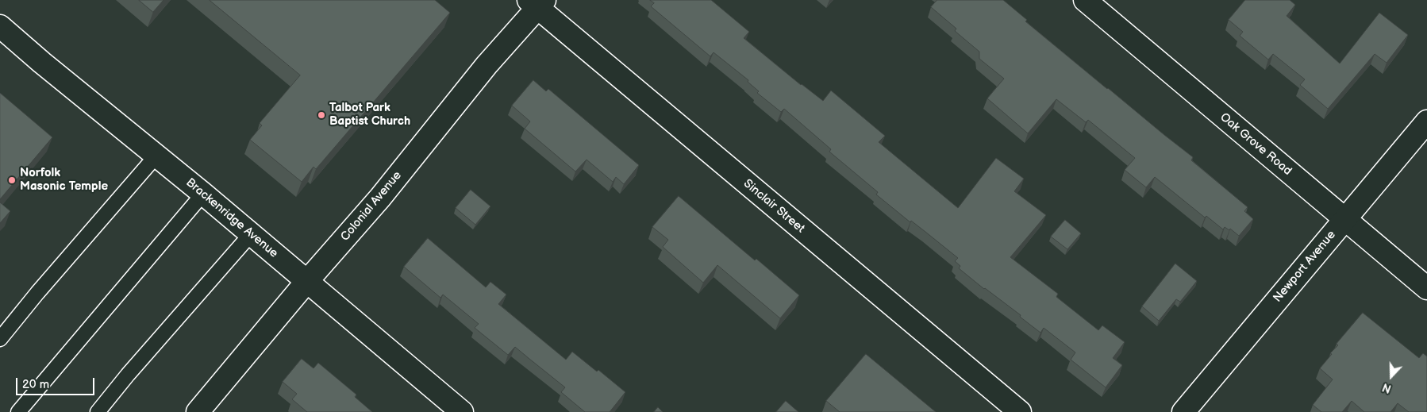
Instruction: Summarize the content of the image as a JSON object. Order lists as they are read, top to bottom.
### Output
{
  "streets": {
    "street": [
      "Oak Grove Road",
      "Colonial Avenue",
      "Sinclair Street",
      "Brackenridge Avenue",
      "Newport Avenue"
    ]
  },
  "crossings": [
    ["Oak Grove Road", "Newport Avenue"],
    ["Colonial Avenue", "Sinclair Street"],
    ["Colonial Avenue", "Brackenridge Avenue"]
  ],
  "places": ["Talbot Park Baptist Church", "Norfolk Masonic Temple"],
  "scale_bar": "20 m",
  "north": "bottom"
}
